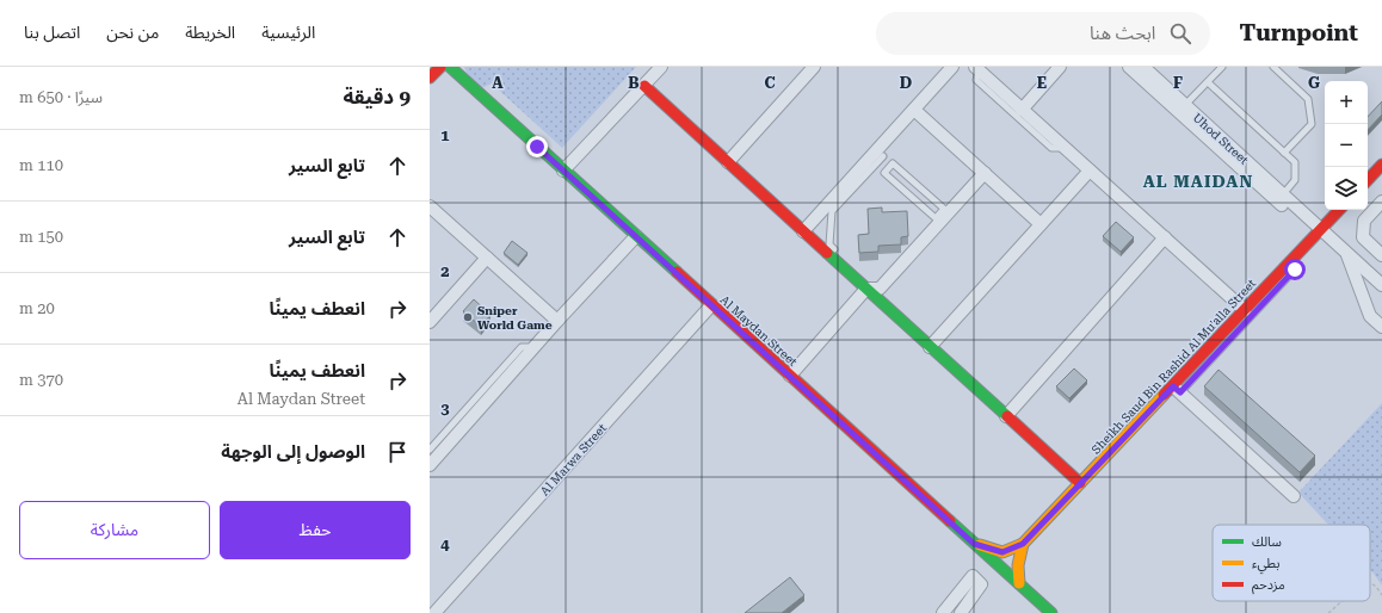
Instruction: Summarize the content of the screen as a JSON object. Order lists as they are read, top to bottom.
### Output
{
  "streets": {
    "street": [
      "Uhod Street",
      "Al Maydan Street",
      "Sheikh Saud Bin Rashid Al Mu'alla Street",
      "Al Marwa Street"
    ]
  },
  "crossings": [
    ["Uhod Street", "Sheikh Saud Bin Rashid Al Mu'alla Street"],
    ["Al Maydan Street", "Sheikh Saud Bin Rashid Al Mu'alla Street"],
    ["Al Maydan Street", "Al Marwa Street"]
  ],
  "districts": ["AL MAIDAN"],
  "places": ["Sniper World Game"],
  "legend": ["سالك", "بطيء", "مزدحم"],
  "page": {
    "header": "Turnpoint",
    "search": "ابحث هنا",
    "nav": [
      "الرئيسية",
      "الخريطة",
      "من نحن",
      "اتصل بنا"
    ],
    "heading": ["9 دقيقة", "سيرًا · 650 m"],
    "map_buttons": ["+", "−"],
    "list": [
      ["تابع السير", "110 m"],
      ["تابع السير", "150 m"],
      ["انعطف يمينًا", "20 m"],
      ["انعطف يمينًا", "Al Maydan Street", "370 m"],
      "الوصول إلى الوجهة"
    ],
    "buttons": ["حفظ", "مشاركة"]
  },
  "grid": {
    "columns": [
      "A",
      "B",
      "C",
      "D",
      "E",
      "F",
      "G"
    ],
    "rows": [
      "1",
      "2",
      "3",
      "4"
    ]
  }
}
